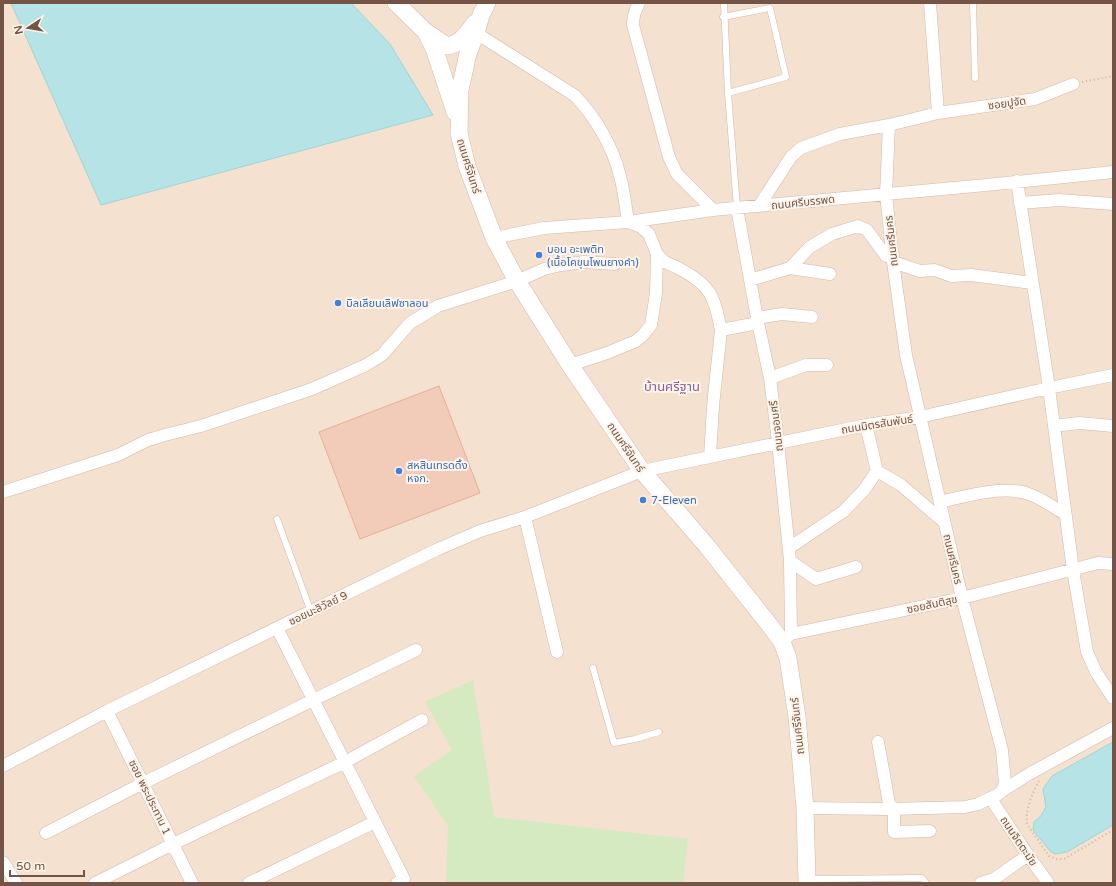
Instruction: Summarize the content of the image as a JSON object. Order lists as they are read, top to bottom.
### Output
{
  "streets": {
    "main road": ["ถนนศรีจันทร์"],
    "street": [
      "ซอยปูจัด",
      "ถนนศรีบรรพด",
      "ถนนศรีนคร",
      "ถนนมิตรสัมพันธ์",
      "ถนนจอมศรี",
      "ซอยสันติสุข",
      "ซอยมะลิวัลย์ 9",
      "ซอย พระประทาน 1",
      "ถนนจิตตะมัย"
    ]
  },
  "crossings": [
    ["ซอยปูจัด", "ถนนศรีบรรพด"],
    ["ซอยปูจัด", "ถนนศรีนคร"],
    ["ถนนศรีจันทร์", "ถนนศรีบรรพด"],
    ["ถนนศรีจันทร์", "ถนนมิตรสัมพันธ์"],
    ["ถนนศรีจันทร์", "ถนนจอมศรี"],
    ["ถนนศรีจันทร์", "ซอยสันติสุข"],
    ["ถนนศรีจันทร์", "ซอยมะลิวัลย์ 9"],
    ["ถนนศรีบรรพด", "ถนนศรีนคร"],
    ["ถนนศรีบรรพด", "ถนนจอมศรี"],
    ["ถนนศรีนคร", "ถนนมิตรสัมพันธ์"],
    ["ถนนศรีนคร", "ซอยสันติสุข"],
    ["ถนนมิตรสัมพันธ์", "ถนนจอมศรี"],
    ["ถนนมิตรสัมพันธ์", "ซอยมะลิวัลย์ 9"],
    ["ถนนจอมศรี", "ซอยสันติสุข"],
    ["ซอยมะลิวัลย์ 9", "ซอย พระประทาน 1"]
  ],
  "districts": ["บ้านศรีฐาน"],
  "places": [
    "บอน อะเพติท (เนื้อโคขุนโพนยางคำ)",
    "มิลเลียนเลิฟซาลอน",
    "สหสินเทรดดิ้ง หจก.",
    "7-Eleven"
  ],
  "scale_bar": "50 m",
  "north": "left"
}
